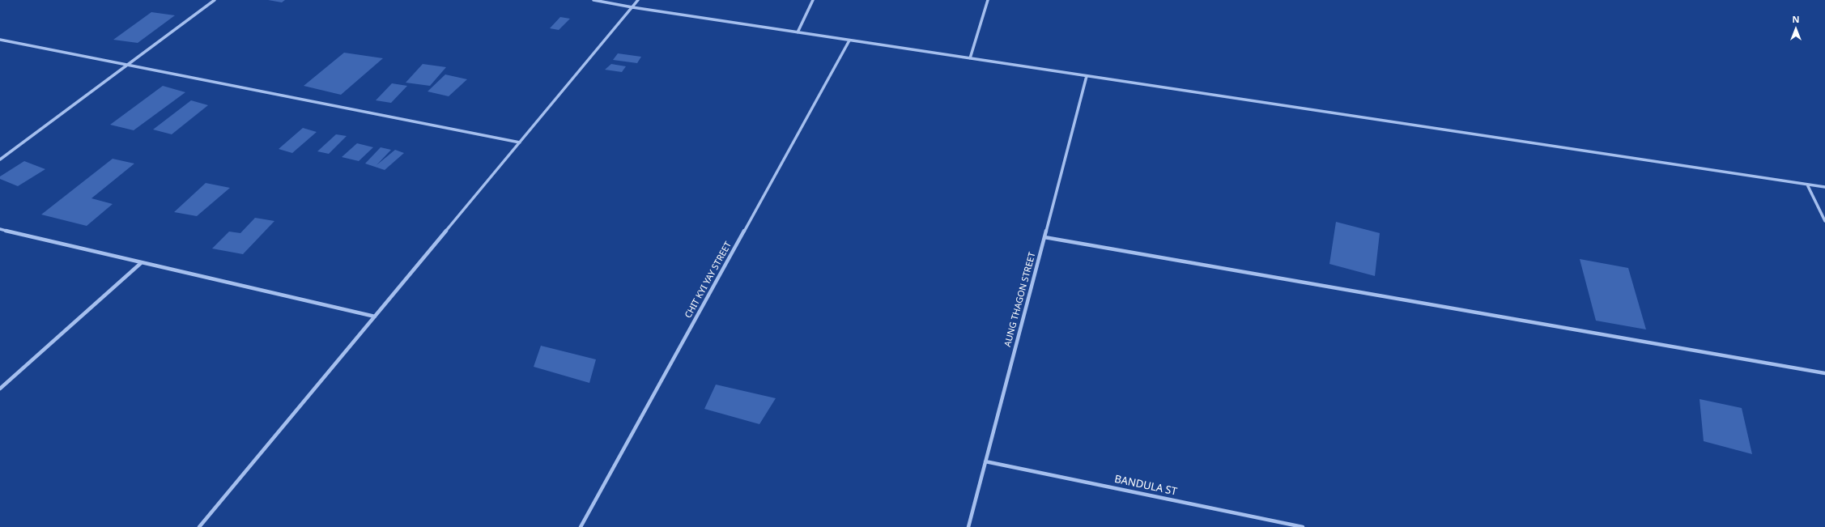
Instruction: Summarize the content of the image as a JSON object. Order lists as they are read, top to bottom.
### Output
{
  "streets": {
    "street": ["CHIT KYI YAY STREET", "AUNG THAGON STREET", "BANDULA ST"]
  },
  "crossings": [
    ["AUNG THAGON STREET", "BANDULA ST"]
  ],
  "north": "top"
}
